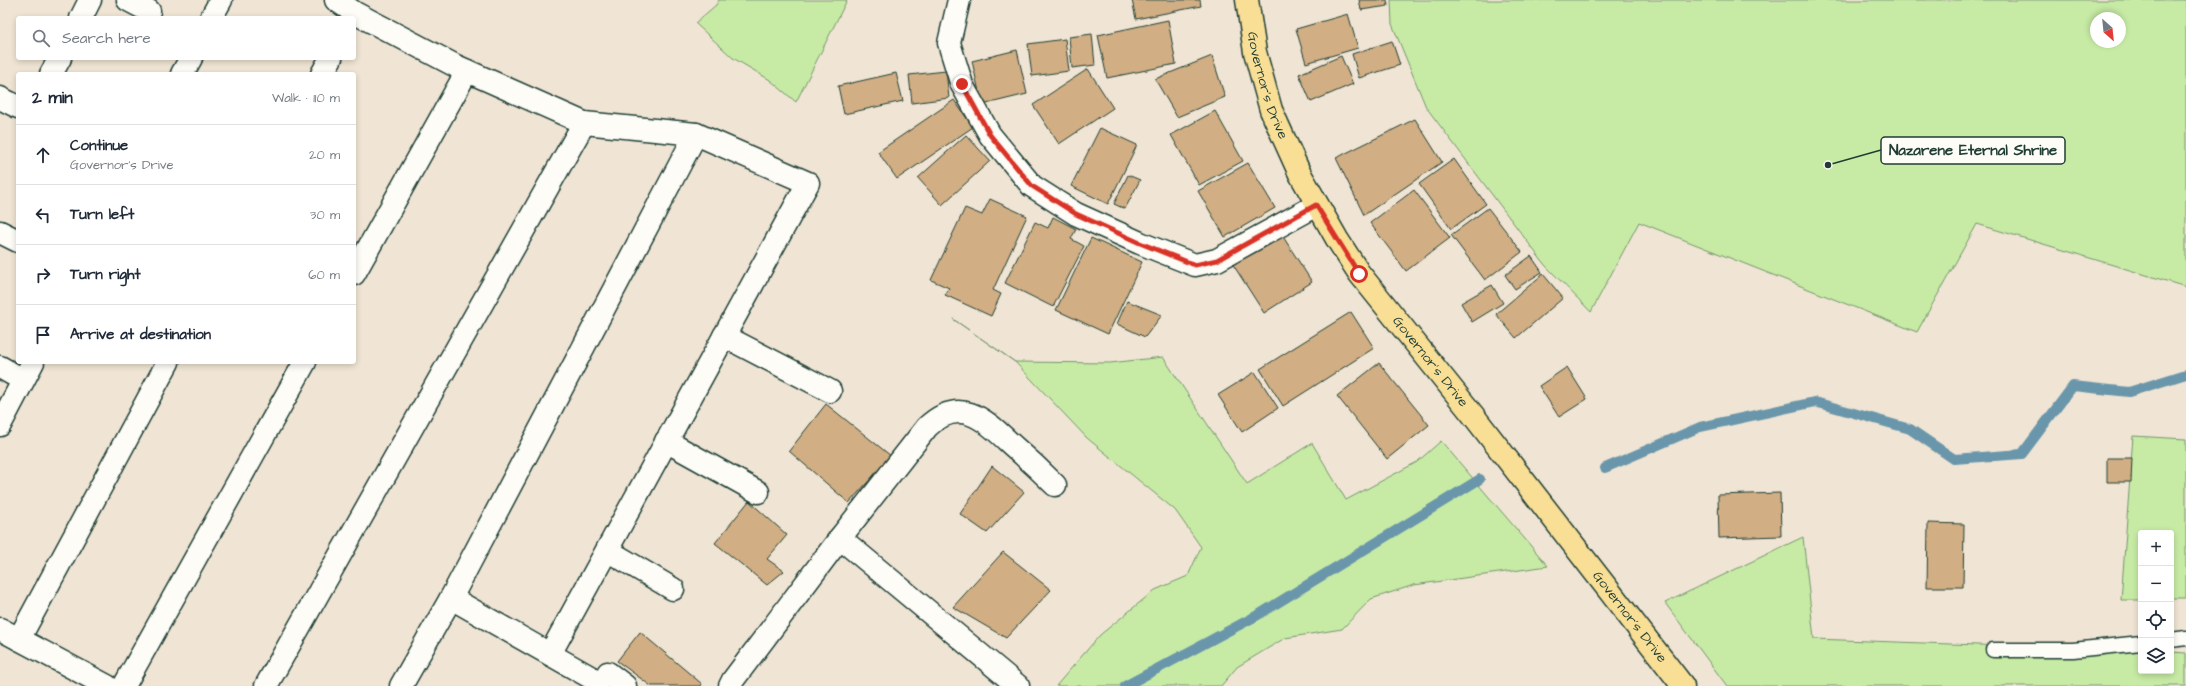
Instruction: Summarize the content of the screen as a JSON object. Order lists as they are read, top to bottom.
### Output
{
  "streets": {
    "main road": ["Governor's Drive"]
  },
  "places": ["Nazarene Eternal Shrine"],
  "north": "bottom right",
  "page": {
    "search": "Search here",
    "heading": ["2 min", "Walk · 110 m"],
    "list": [
      ["Continue", "Governor's Drive", "20 m"],
      ["Turn left", "30 m"],
      ["Turn right", "60 m"],
      "Arrive at destination"
    ],
    "map_buttons": ["+", "−"]
  }
}
